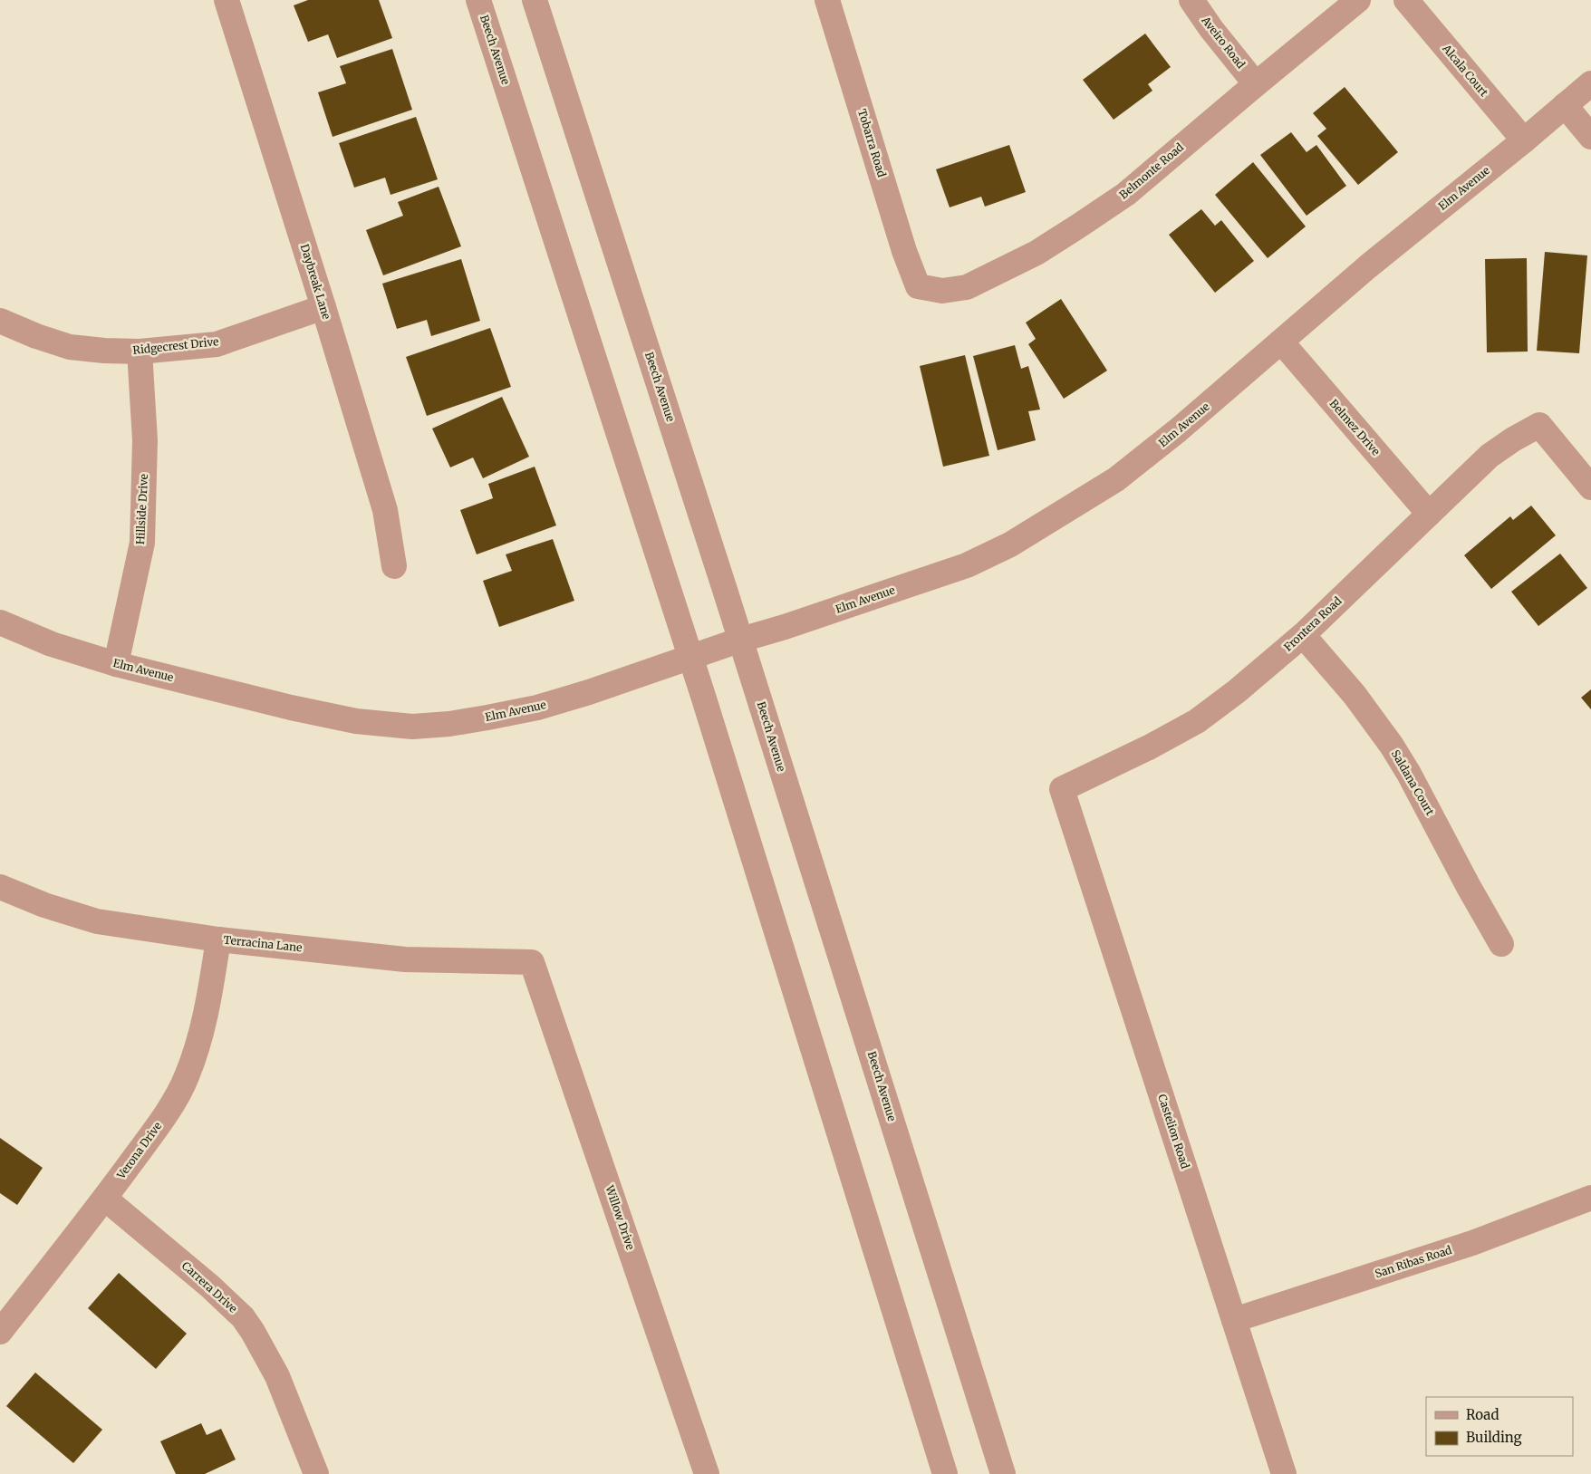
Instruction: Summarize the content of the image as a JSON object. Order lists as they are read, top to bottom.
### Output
{
  "streets": {
    "street": [
      "Aveiro Road",
      "Beech Avenue",
      "Alcala Court",
      "Tobarra Road",
      "Belmonte Road",
      "Elm Avenue",
      "Daybreak Lane",
      "Ridgecrest Drive",
      "Belmez Drive",
      "Hillside Drive",
      "Frontera Road",
      "Saldana Court",
      "Terracina Lane",
      "Castelion Road",
      "Verona Drive",
      "Willow Drive",
      "San Ribas Road",
      "Carrera Drive"
    ]
  },
  "crossings": [
    ["Aveiro Road", "Belmonte Road"],
    ["Beech Avenue", "Elm Avenue"],
    ["Alcala Court", "Elm Avenue"],
    ["Tobarra Road", "Belmonte Road"],
    ["Elm Avenue", "Belmez Drive"],
    ["Elm Avenue", "Hillside Drive"],
    ["Daybreak Lane", "Ridgecrest Drive"],
    ["Ridgecrest Drive", "Hillside Drive"],
    ["Belmez Drive", "Frontera Road"],
    ["Frontera Road", "Saldana Court"],
    ["Frontera Road", "Castelion Road"],
    ["Terracina Lane", "Verona Drive"],
    ["Terracina Lane", "Willow Drive"],
    ["Castelion Road", "San Ribas Road"],
    ["Verona Drive", "Carrera Drive"]
  ],
  "legend": ["Road", "Building"]
}
